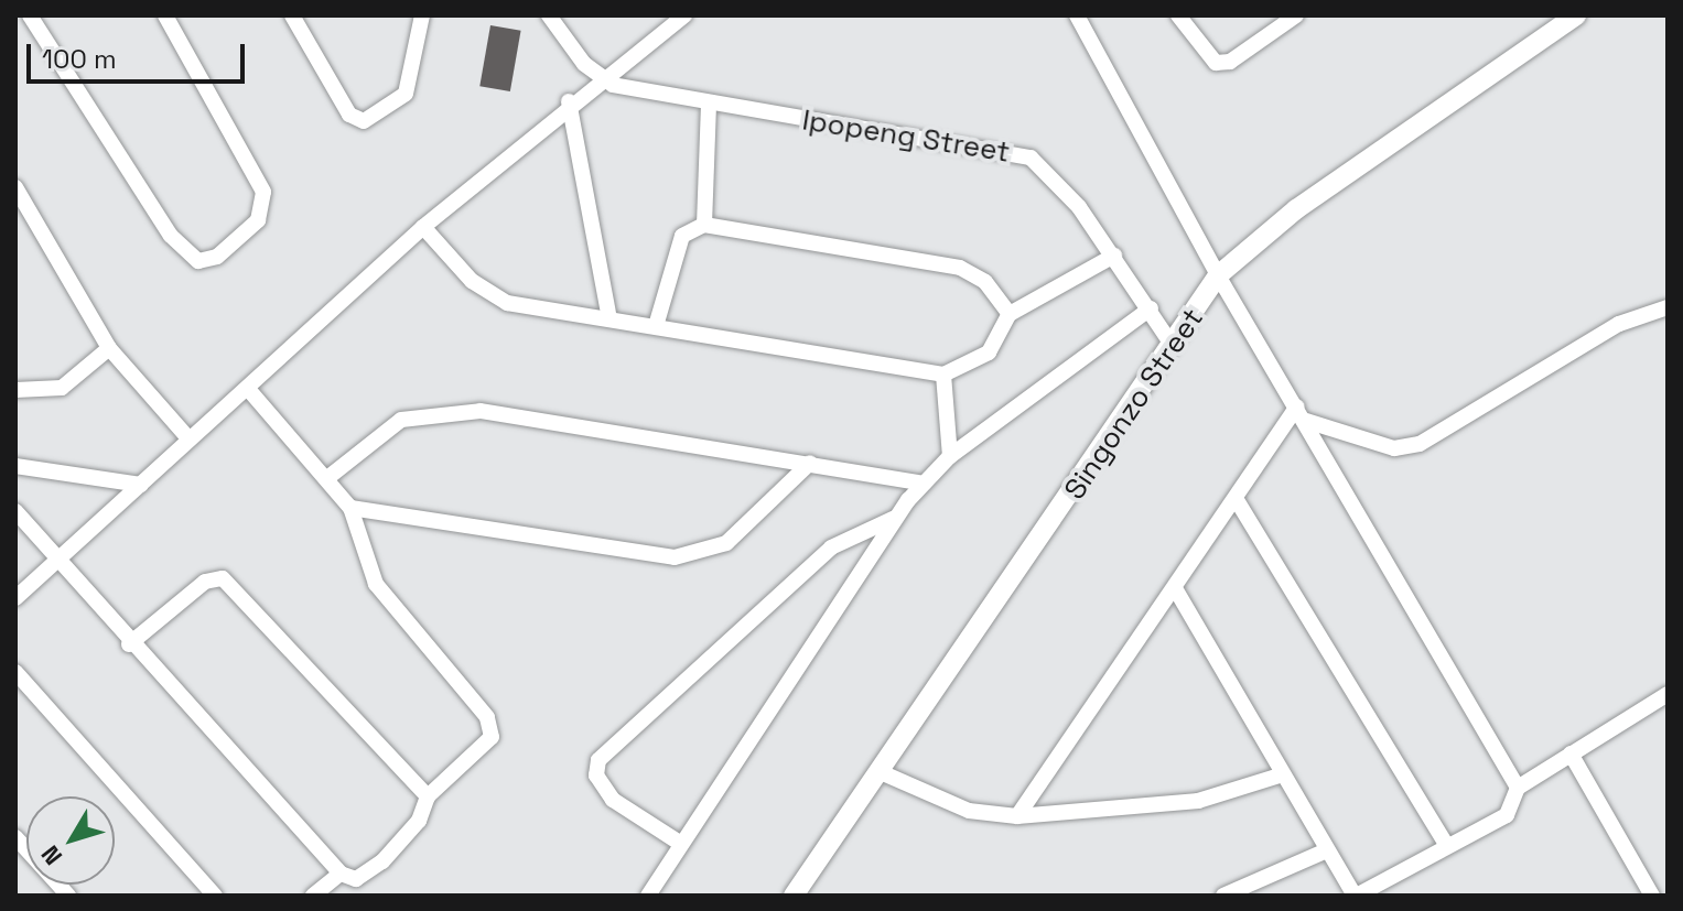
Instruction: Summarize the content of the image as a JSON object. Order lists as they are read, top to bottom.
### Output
{
  "streets": {
    "street": ["Ipopeng Street", "Singonzo Street"]
  },
  "crossings": [
    ["Ipopeng Street", "Singonzo Street"]
  ],
  "scale_bar": "100 m",
  "north": "bottom left"
}
